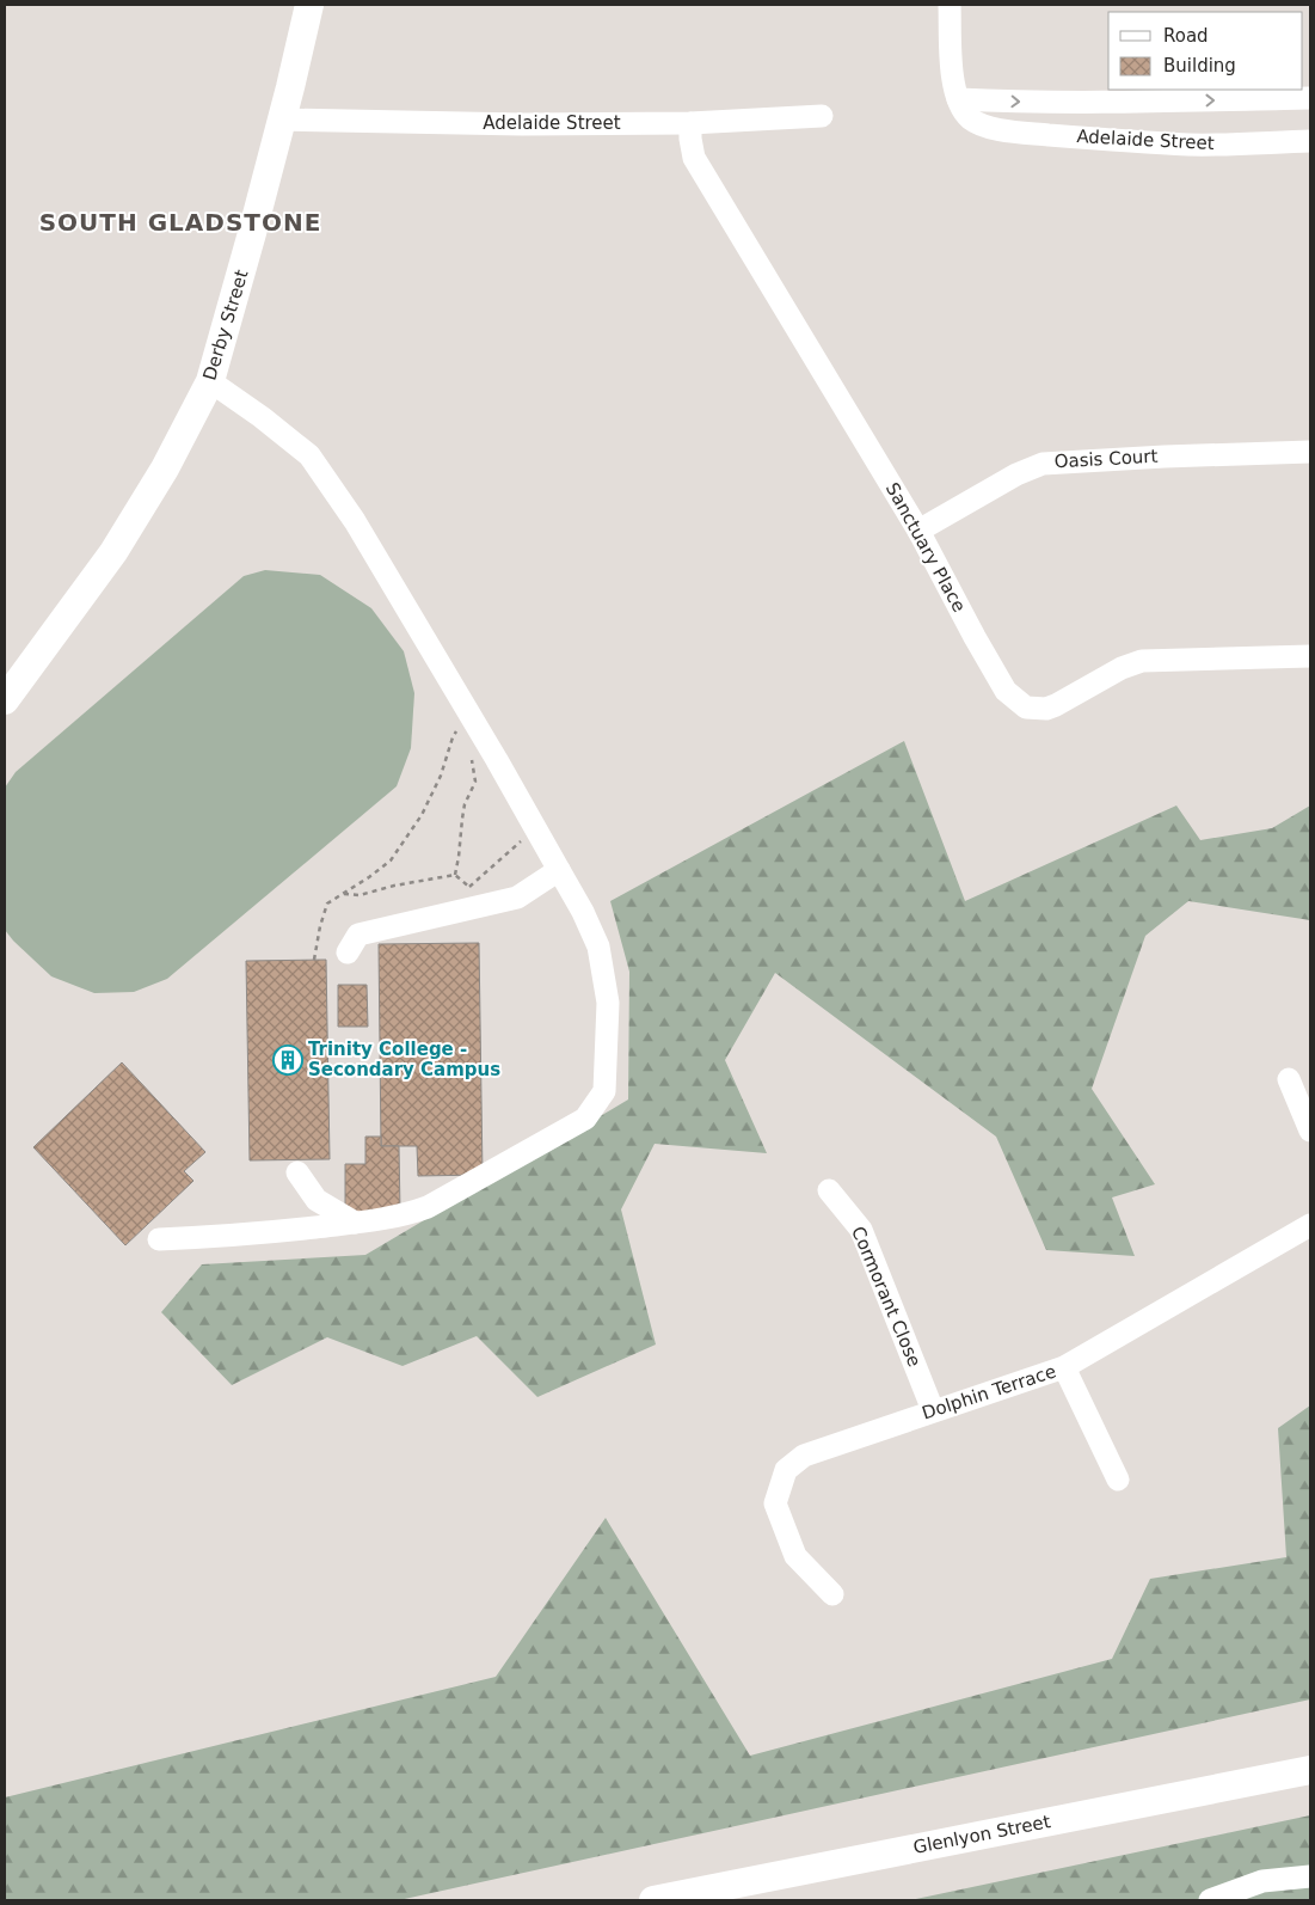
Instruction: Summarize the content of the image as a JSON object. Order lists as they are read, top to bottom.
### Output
{
  "streets": {
    "main road": ["Derby Street", "Glenlyon Street"],
    "street": [
      "Adelaide Street",
      "Oasis Court",
      "Sanctuary Place",
      "Cormorant Close",
      "Dolphin Terrace"
    ]
  },
  "crossings": [
    ["Adelaide Street", "Derby Street"],
    ["Adelaide Street", "Sanctuary Place"],
    ["Oasis Court", "Sanctuary Place"],
    ["Cormorant Close", "Dolphin Terrace"]
  ],
  "districts": ["SOUTH GLADSTONE"],
  "places": {
    "building": ["Trinity College - Secondary Campus"]
  },
  "legend": ["Road", "Building"]
}
